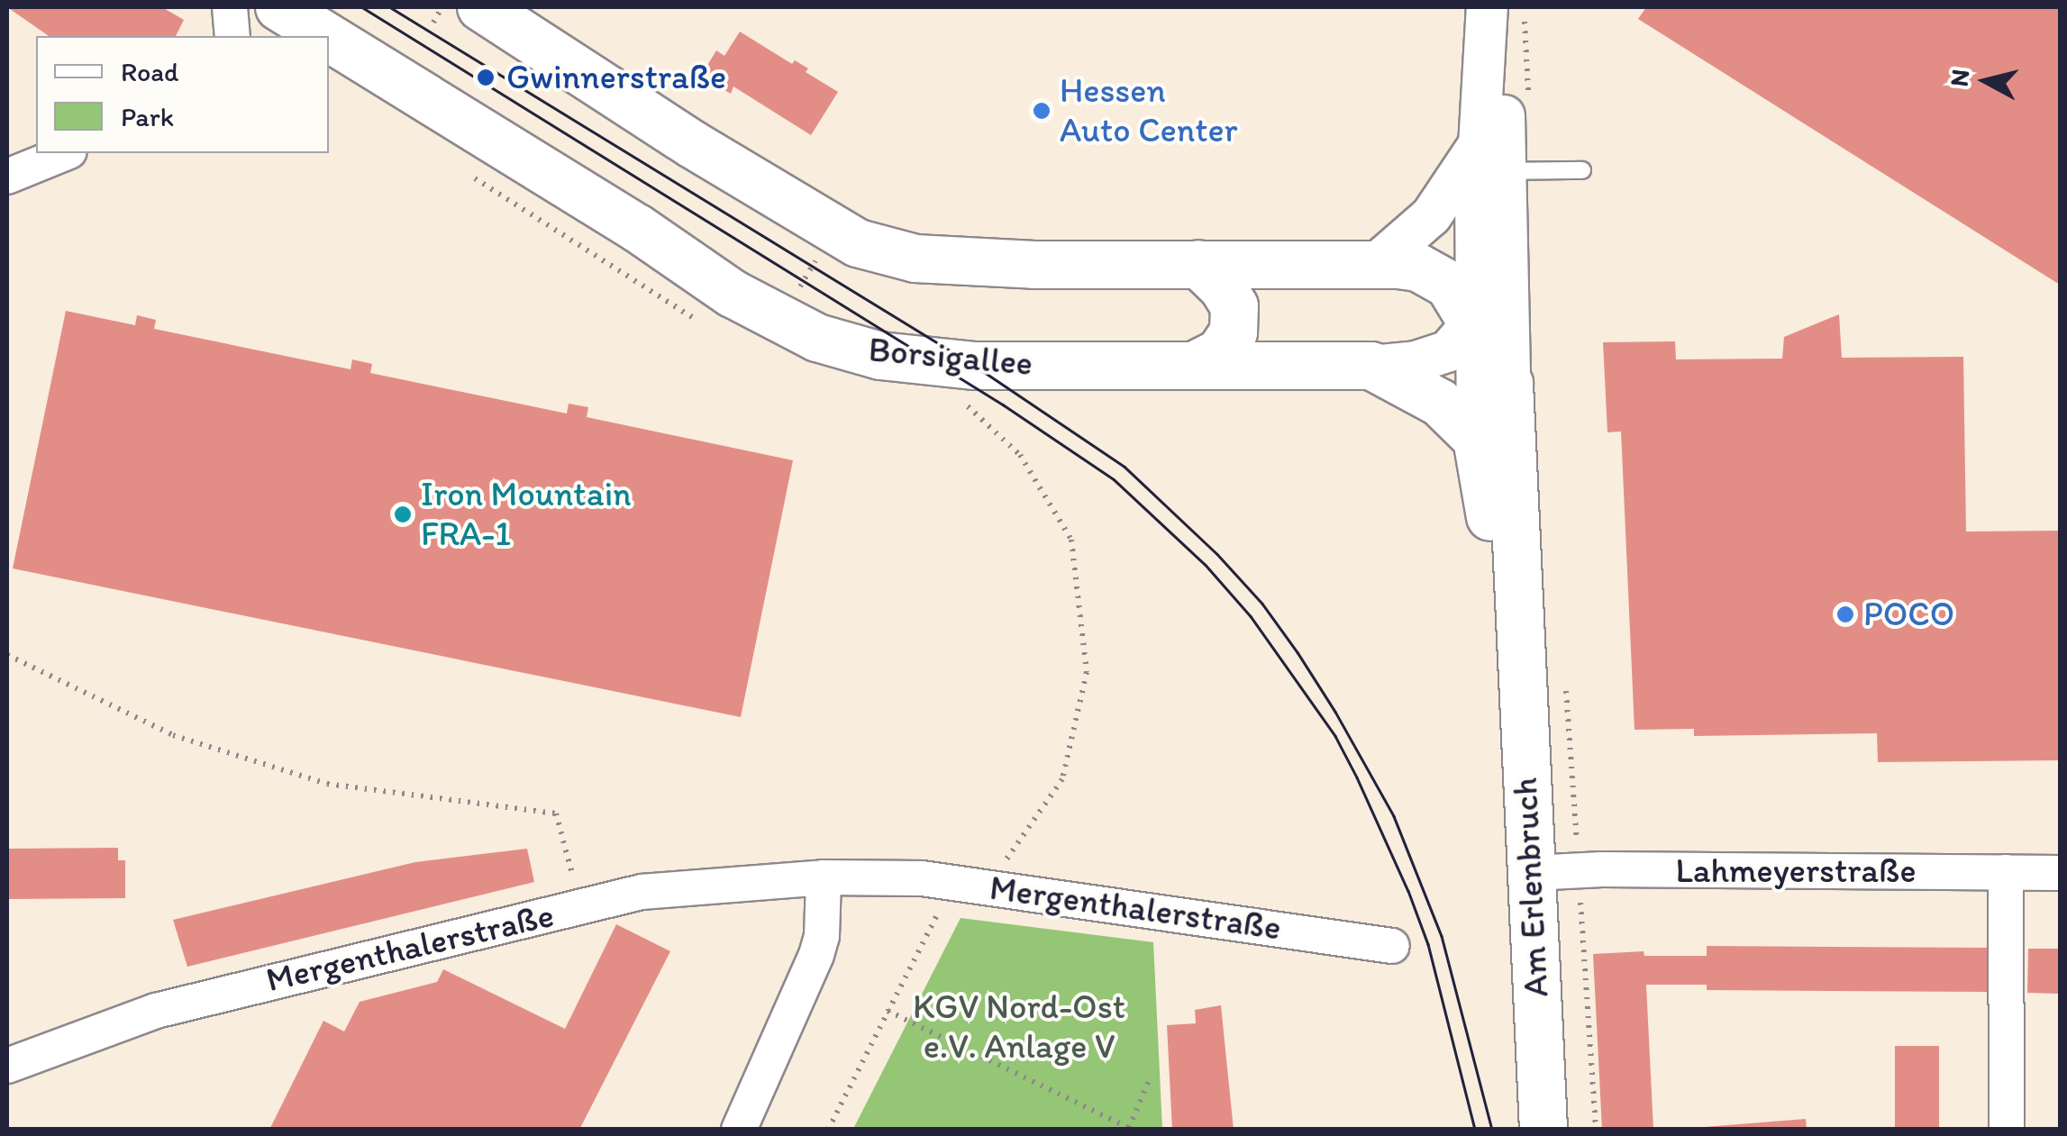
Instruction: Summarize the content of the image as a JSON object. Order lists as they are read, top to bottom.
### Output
{
  "streets": {
    "main road": ["Borsigallee", "Am Erlenbruch"],
    "street": ["Lahmeyerstraße", "Mergenthalerstraße"]
  },
  "crossings": [
    ["Borsigallee", "Am Erlenbruch"],
    ["Lahmeyerstraße", "Am Erlenbruch"]
  ],
  "parks": ["KGV Nord-Ost e.V. Anlage V"],
  "places": [
    "Gwinnerstraße",
    "Hessen Auto Center",
    "Iron Mountain FRA-1",
    "POCO"
  ],
  "legend": ["Road", "Park"],
  "north": "left"
}
